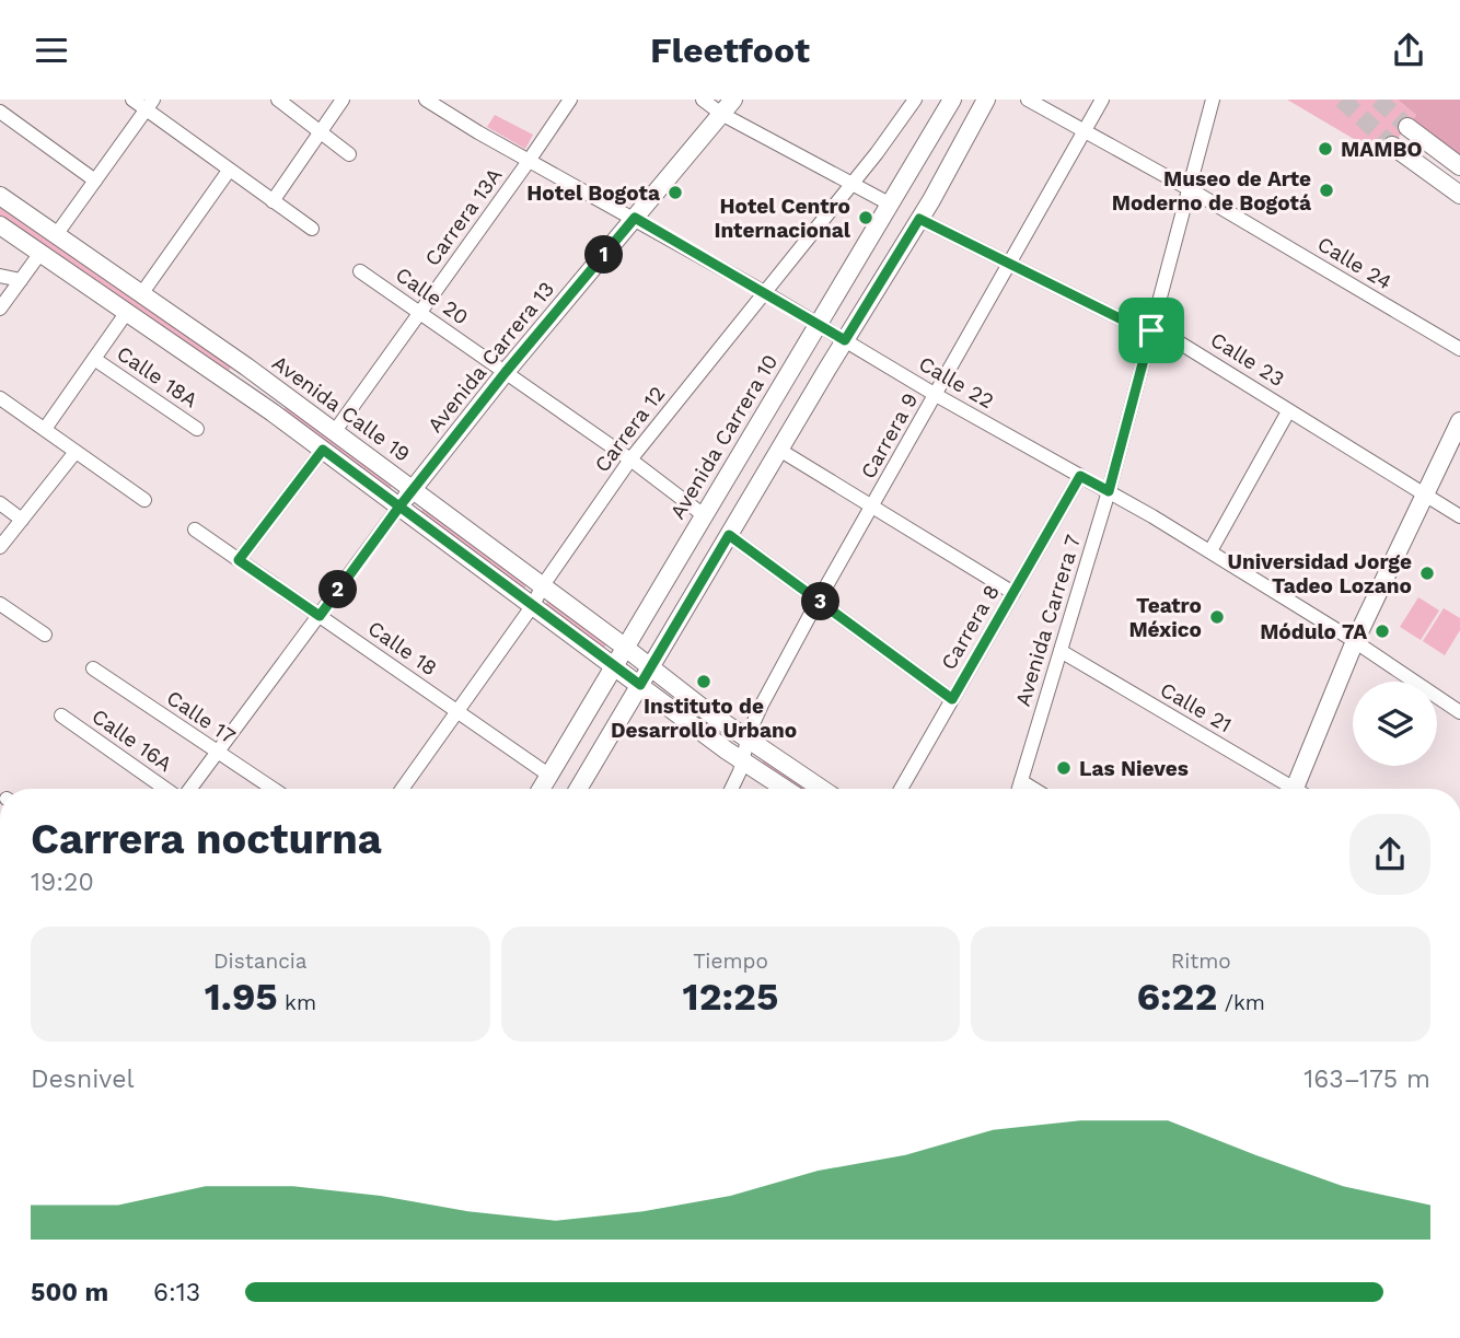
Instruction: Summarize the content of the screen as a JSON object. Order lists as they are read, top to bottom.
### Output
{
  "streets": {
    "main road": ["Avenida Carrera 13", "Avenida Calle 19", "Avenida Carrera 10"],
    "street": [
      "Carrera 13A",
      "Calle 24",
      "Calle 20",
      "Calle 23",
      "Calle 18A",
      "Calle 22",
      "Carrera 12",
      "Carrera 9",
      "Avenida Carrera 7",
      "Carrera 8",
      "Calle 18",
      "Calle 21",
      "Calle 17",
      "Calle 16A"
    ]
  },
  "crossings": [
    ["Carrera 13A", "Calle 20"],
    ["Carrera 13A", "Calle 22"],
    ["Carrera 13A", "Avenida Calle 19"],
    ["Calle 24", "Carrera 9"],
    ["Calle 24", "Avenida Carrera 7"],
    ["Calle 20", "Avenida Carrera 13"],
    ["Calle 20", "Carrera 12"],
    ["Calle 20", "Avenida Carrera 10"],
    ["Avenida Carrera 13", "Calle 22"],
    ["Avenida Carrera 13", "Avenida Calle 19"],
    ["Avenida Carrera 13", "Calle 18"],
    ["Avenida Carrera 13", "Calle 17"],
    ["Calle 23", "Carrera 9"],
    ["Calle 23", "Avenida Carrera 7"],
    ["Calle 22", "Carrera 12"],
    ["Calle 22", "Carrera 9"],
    ["Calle 22", "Avenida Carrera 10"],
    ["Calle 22", "Avenida Carrera 7"],
    ["Calle 22", "Carrera 8"],
    ["Avenida Calle 19", "Carrera 12"],
    ["Avenida Calle 19", "Carrera 9"],
    ["Avenida Calle 19", "Avenida Carrera 10"],
    ["Carrera 12", "Calle 18"],
    ["Avenida Carrera 10", "Calle 18"],
    ["Avenida Carrera 7", "Calle 21"]
  ],
  "places": [
    "MAMBO",
    "Museo de Arte Moderno de Bogotá",
    "Hotel Bogota",
    "Hotel Centro Internacional",
    "Universidad Jorge Tadeo Lozano",
    "Teatro México",
    "Módulo 7A",
    "Instituto de Desarrollo Urbano",
    "Las Nieves"
  ],
  "page": {
    "header": "Fleetfoot",
    "pins": ["1", "2", "3"],
    "heading": ["Carrera nocturna", "19:20"],
    "stats": [
      ["Distancia", "1.95 km"],
      ["Tiempo", "12:25"],
      ["Ritmo", "6:22 /km"]
    ],
    "chart": ["Desnivel", "163–175 m"],
    "list": [
      {
        "name": "500 m",
        "note": "6:13"
      }
    ]
  }
}
